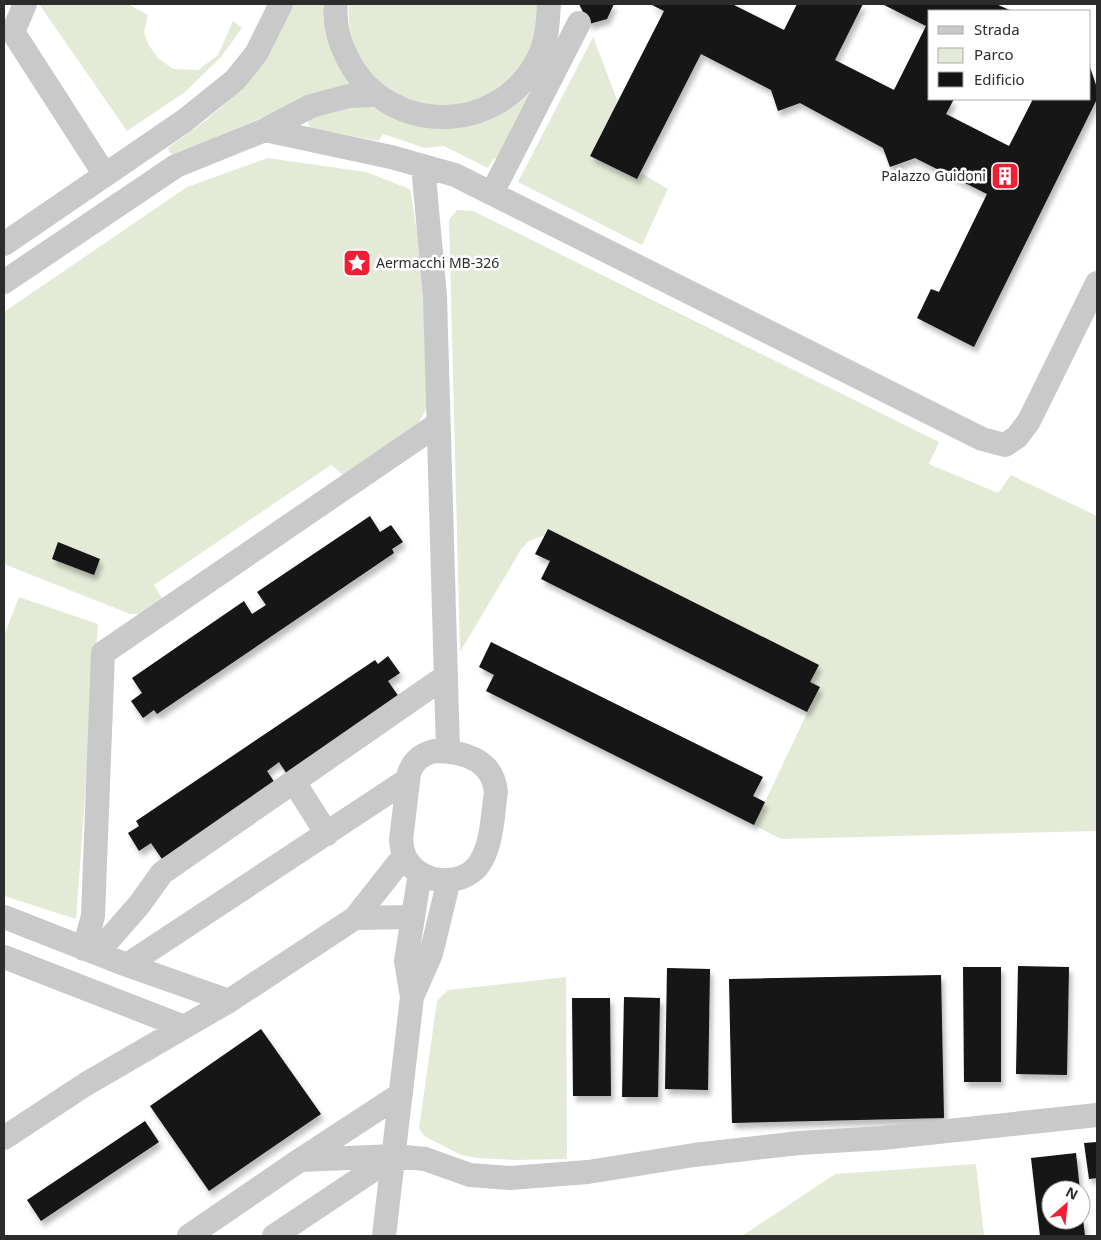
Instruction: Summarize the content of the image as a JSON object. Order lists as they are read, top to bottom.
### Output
{
  "places": {
    "building": ["Palazzo Guidoni"],
    "place": ["Aermacchi MB-326"]
  },
  "legend": ["Strada", "Parco", "Edificio"],
  "north": "top right"
}
